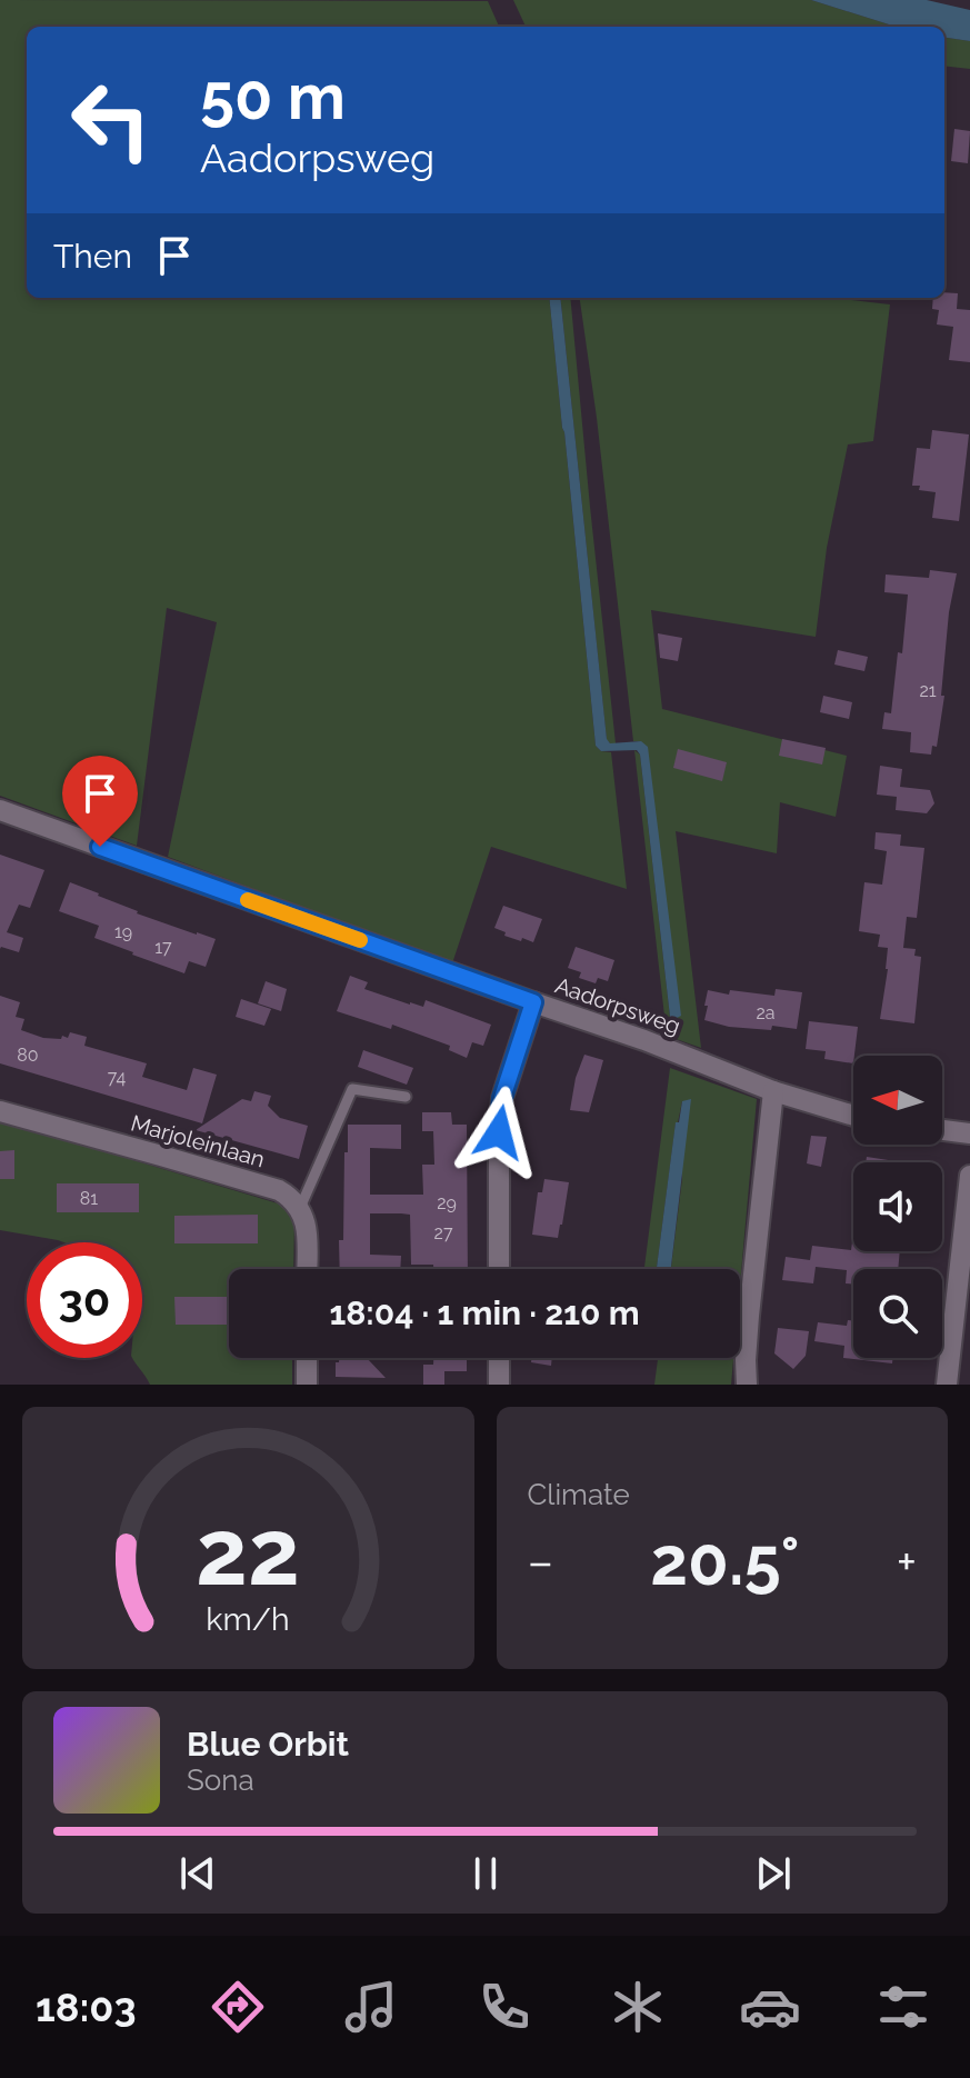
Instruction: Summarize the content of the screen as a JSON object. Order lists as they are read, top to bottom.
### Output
{
  "streets": {
    "street": ["Aadorpsweg", "Marjoleinlaan"]
  },
  "house_numbers": [
    "21",
    "19",
    "17",
    "2a",
    "80",
    "74",
    "81",
    "29",
    "27"
  ],
  "north": "left",
  "page": {
    "turn": ["50 m", "Aadorpsweg"],
    "then": "Then",
    "limit": "30",
    "trip": "18:04 · 1 min · 210 m",
    "tile": "Climate",
    "heat": ["−", "20.5°", "+"],
    "song": ["Blue Orbit", "Sona"],
    "tabs": "18:03",
    "gauge": ["22", "km/h"]
  }
}
